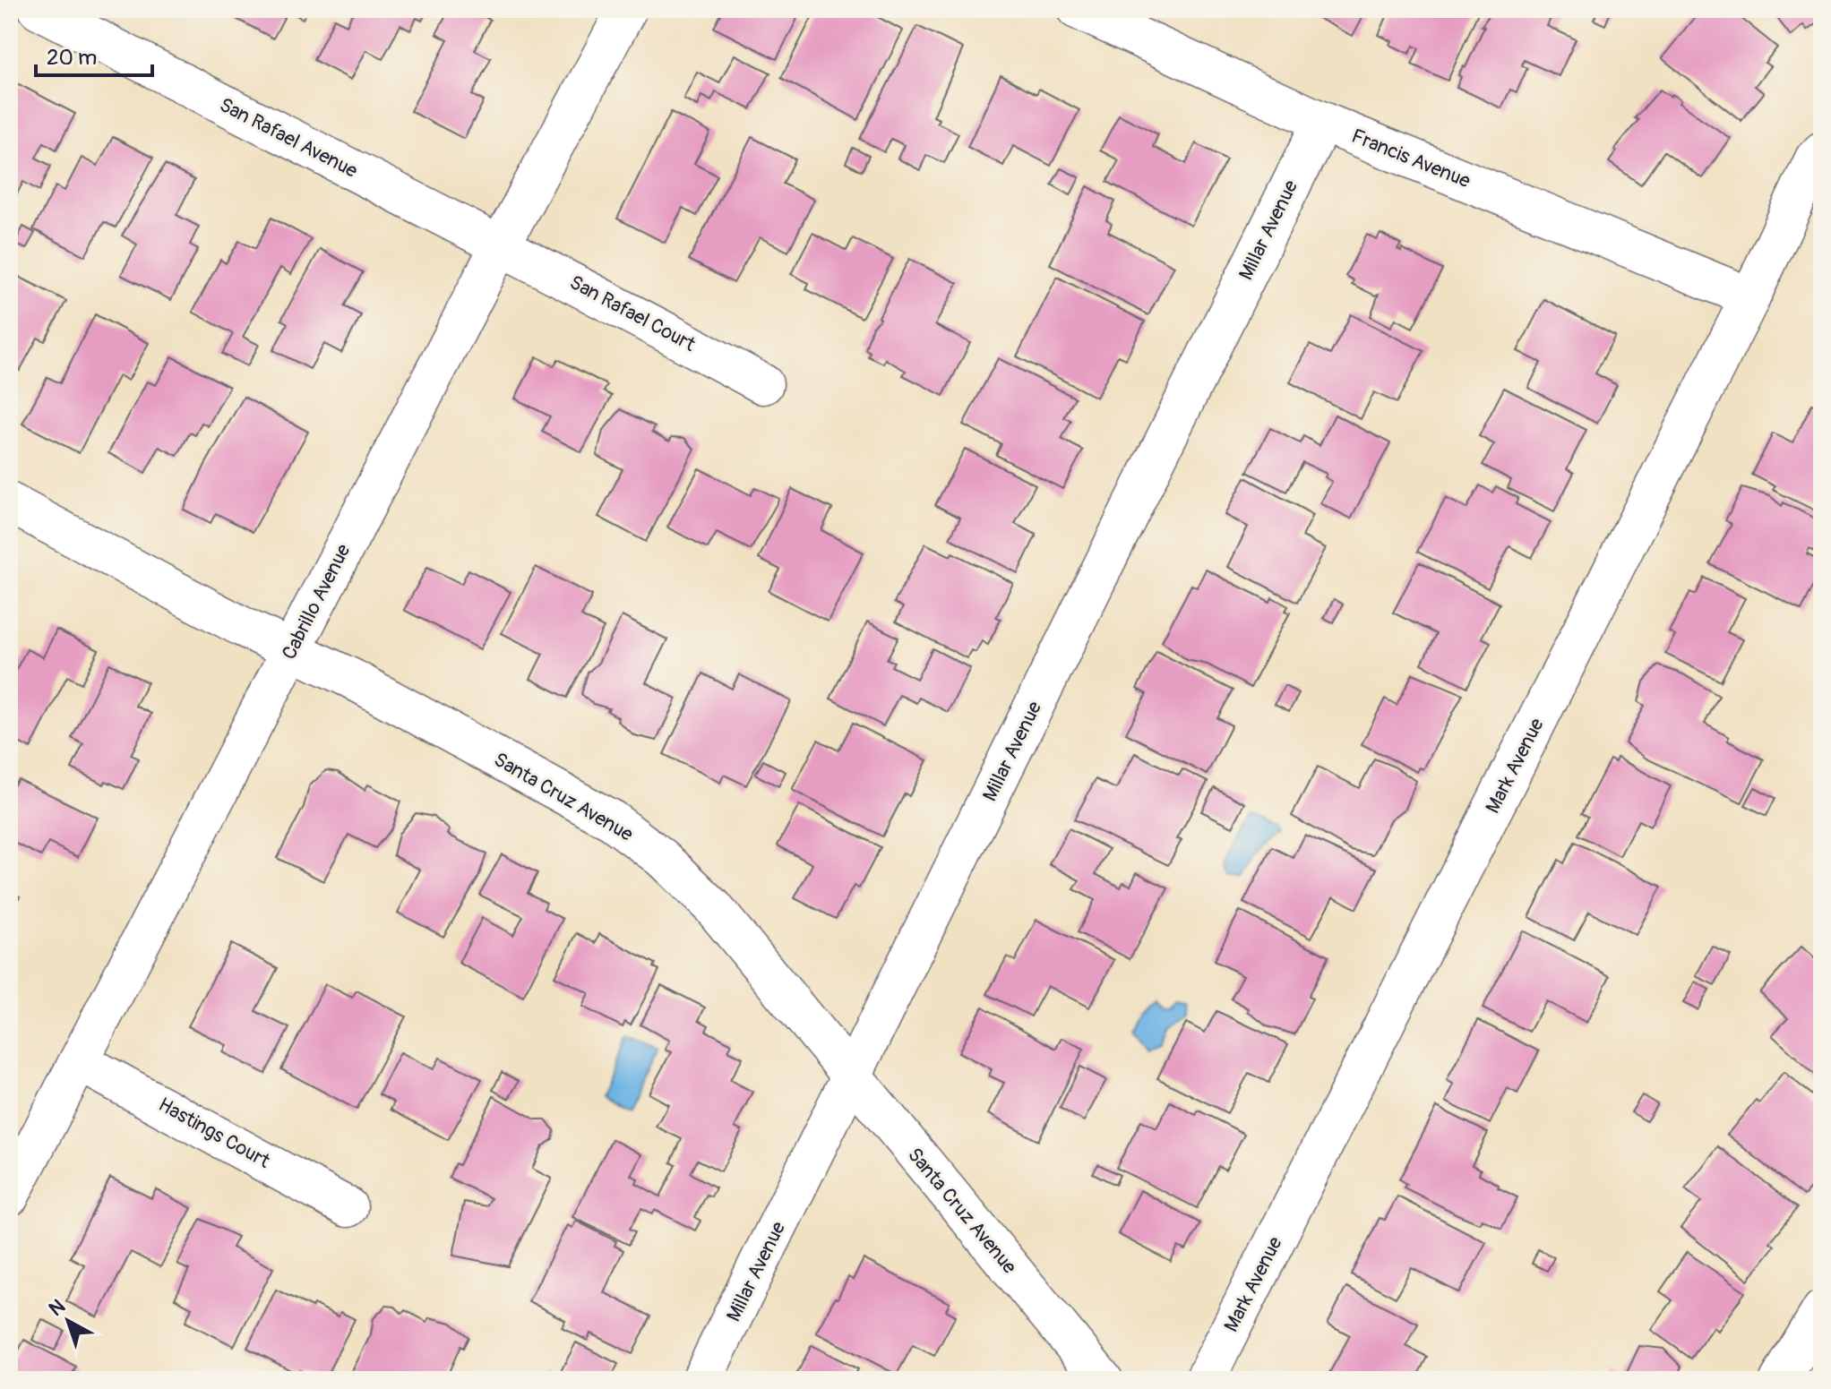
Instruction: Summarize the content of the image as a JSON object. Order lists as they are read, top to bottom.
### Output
{
  "streets": {
    "street": [
      "San Rafael Avenue",
      "Francis Avenue",
      "Millar Avenue",
      "San Rafael Court",
      "Cabrillo Avenue",
      "Mark Avenue",
      "Santa Cruz Avenue",
      "Hastings Court"
    ]
  },
  "crossings": [
    ["San Rafael Avenue", "San Rafael Court"],
    ["San Rafael Avenue", "Cabrillo Avenue"],
    ["Francis Avenue", "Millar Avenue"],
    ["Francis Avenue", "Mark Avenue"],
    ["Millar Avenue", "Santa Cruz Avenue"],
    ["San Rafael Court", "Cabrillo Avenue"],
    ["Cabrillo Avenue", "Santa Cruz Avenue"],
    ["Cabrillo Avenue", "Hastings Court"]
  ],
  "scale_bar": "20 m",
  "north": "top left"
}
